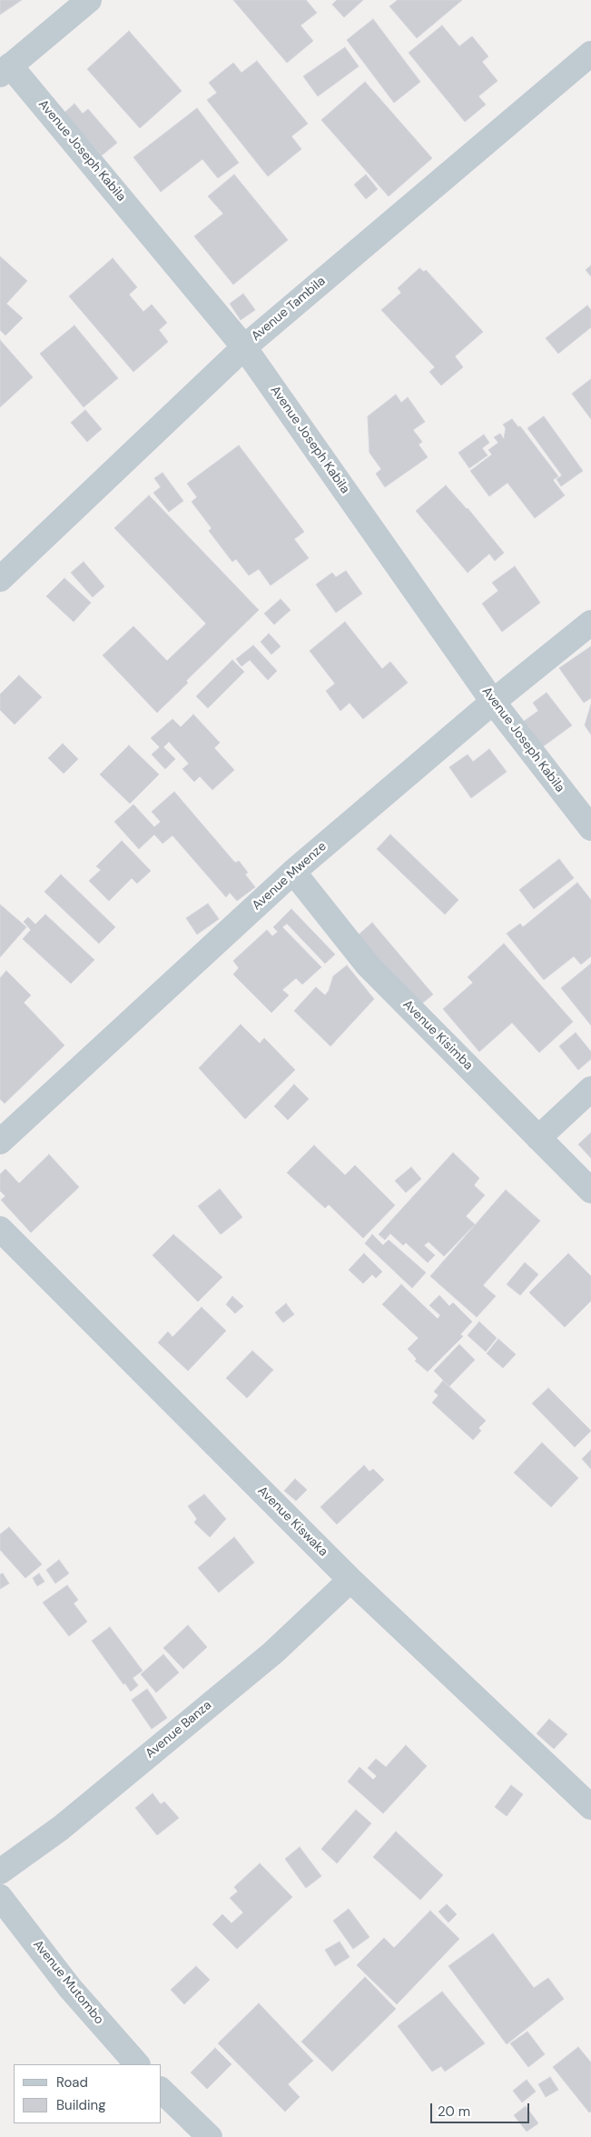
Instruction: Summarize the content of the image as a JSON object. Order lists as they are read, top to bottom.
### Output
{
  "streets": {
    "street": [
      "Avenue Joseph Kabila",
      "Avenue Tambila",
      "Avenue Mwenze",
      "Avenue Kisimba",
      "Avenue Kiswaka",
      "Avenue Banza",
      "Avenue Mutombo"
    ]
  },
  "crossings": [
    ["Avenue Joseph Kabila", "Avenue Tambila"],
    ["Avenue Joseph Kabila", "Avenue Mwenze"],
    ["Avenue Mwenze", "Avenue Kisimba"],
    ["Avenue Kiswaka", "Avenue Banza"]
  ],
  "legend": ["Road", "Building"],
  "scale_bar": "20 m"
}
